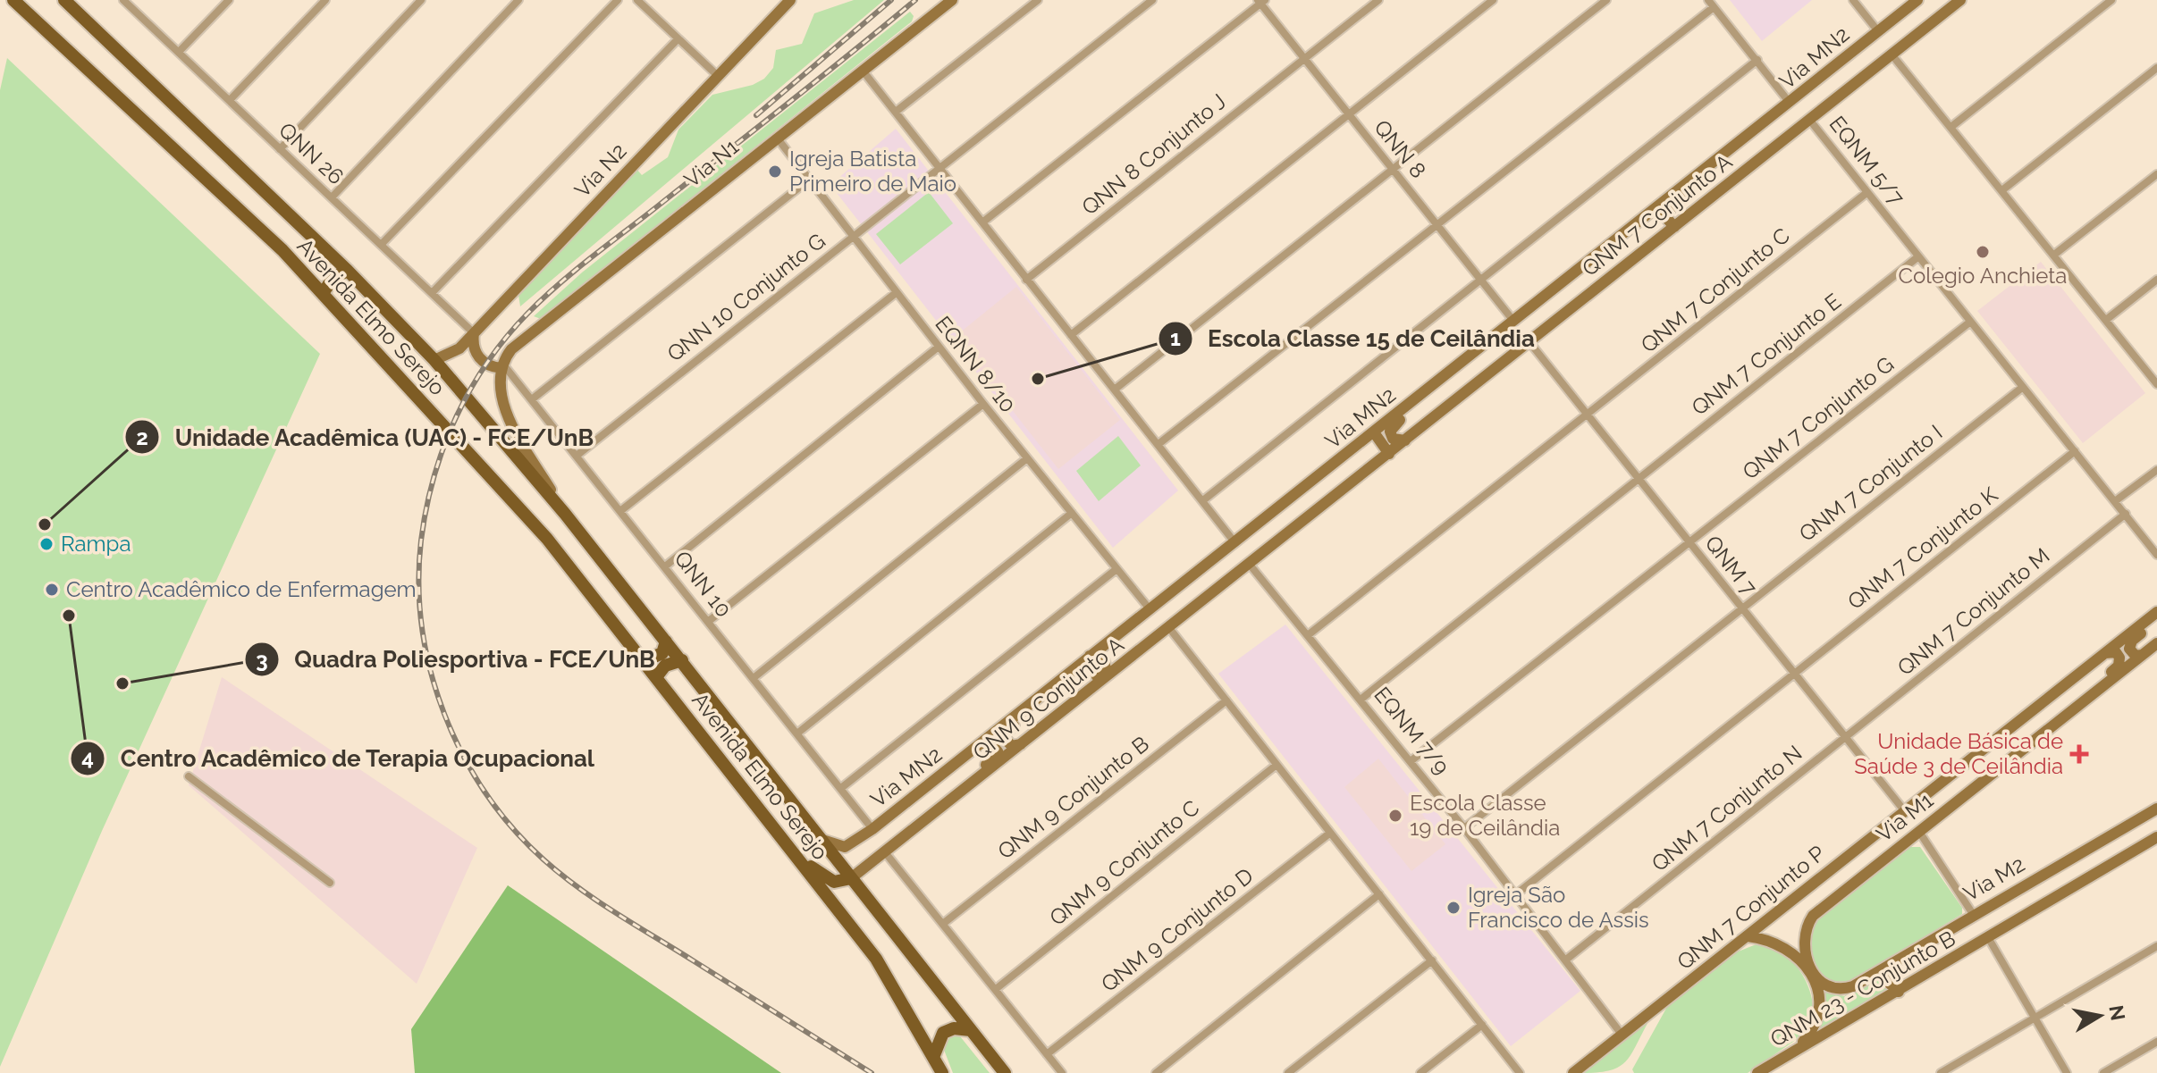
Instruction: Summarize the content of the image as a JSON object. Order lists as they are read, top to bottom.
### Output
{
  "streets": {
    "main road": [
      "Via MN2",
      "EQNM 5/7",
      "Via N1",
      "Via N2",
      "QNM 7 Conjunto A",
      "Avenida Elmo Serejo",
      "QNM 9 Conjunto A",
      "Via M1",
      "Via M2",
      "QNM 7 Conjunto P",
      "QNM 23 - Conjunto B"
    ],
    "street": [
      "QNN 8",
      "QNN 26",
      "QNN 8 Conjunto J",
      "QNM 7 Conjunto C",
      "QNN 10 Conjunto G",
      "QNM 7 Conjunto E",
      "EQNN 8/10",
      "QNM 7 Conjunto G",
      "QNM 7 Conjunto I",
      "QNM 7 Conjunto K",
      "QNM 7",
      "QNN 10",
      "QNM 7 Conjunto M",
      "EQNM 7/9",
      "QNM 9 Conjunto B",
      "QNM 7 Conjunto N",
      "QNM 9 Conjunto C",
      "QNM 9 Conjunto D"
    ]
  },
  "crossings": [
    ["Via MN2", "QNN 8"],
    ["Via MN2", "Avenida Elmo Serejo"],
    ["Via MN2", "EQNN 8/10"],
    ["Via MN2", "QNN 10"],
    ["QNN 8", "QNN 8 Conjunto J"],
    ["QNN 26", "Via N2"],
    ["EQNM 5/7", "QNM 7 Conjunto A"],
    ["EQNM 5/7", "QNM 7 Conjunto C"],
    ["EQNM 5/7", "QNM 7 Conjunto E"],
    ["EQNM 5/7", "QNM 7 Conjunto G"],
    ["EQNM 5/7", "QNM 7 Conjunto I"],
    ["EQNM 5/7", "QNM 7 Conjunto K"],
    ["EQNM 5/7", "QNM 7 Conjunto M"],
    ["Via N1", "Avenida Elmo Serejo"],
    ["Via N1", "EQNN 8/10"],
    ["Via N1", "QNN 10"],
    ["Via N2", "Avenida Elmo Serejo"],
    ["QNM 7 Conjunto A", "QNM 7"],
    ["QNM 7 Conjunto A", "EQNM 7/9"],
    ["QNM 7 Conjunto C", "QNM 7"],
    ["QNM 7 Conjunto C", "EQNM 7/9"],
    ["QNN 10 Conjunto G", "EQNN 8/10"],
    ["QNN 10 Conjunto G", "QNN 10"],
    ["Avenida Elmo Serejo", "QNN 10"],
    ["Avenida Elmo Serejo", "QNM 9 Conjunto A"],
    ["QNM 7 Conjunto E", "QNM 7"],
    ["QNM 7 Conjunto E", "EQNM 7/9"],
    ["QNM 7 Conjunto G", "QNM 7"],
    ["QNM 7 Conjunto G", "EQNM 7/9"],
    ["QNM 7 Conjunto I", "QNM 7"],
    ["QNM 7 Conjunto I", "EQNM 7/9"],
    ["QNM 7 Conjunto K", "QNM 7"],
    ["QNM 7 Conjunto K", "EQNM 7/9"],
    ["QNM 7", "QNM 7 Conjunto M"],
    ["QNM 7", "QNM 7 Conjunto N"],
    ["QNM 7", "QNM 7 Conjunto P"],
    ["QNM 7 Conjunto M", "QNM 7 Conjunto N"],
    ["EQNM 7/9", "QNM 7 Conjunto N"],
    ["EQNM 7/9", "QNM 7 Conjunto P"],
    ["Via M1", "Via M2"]
  ],
  "places": {
    "other": [
      "Igreja Batista Primeiro de Maio",
      "Colegio Anchieta",
      "Escola Classe 15 de Ceilândia",
      "Unidade Acadêmica (UAC) - FCE/UnB",
      "Rampa",
      "Centro Acadêmico de Enfermagem",
      "Centro Acadêmico de Terapia Ocupacional",
      "Quadra Poliesportiva - FCE/UnB",
      "Escola Classe 19 de Ceilândia",
      "Igreja São Francisco de Assis"
    ],
    "health": ["Unidade Básica de Saúde 3 de Ceilândia"]
  },
  "north": "right"
}
